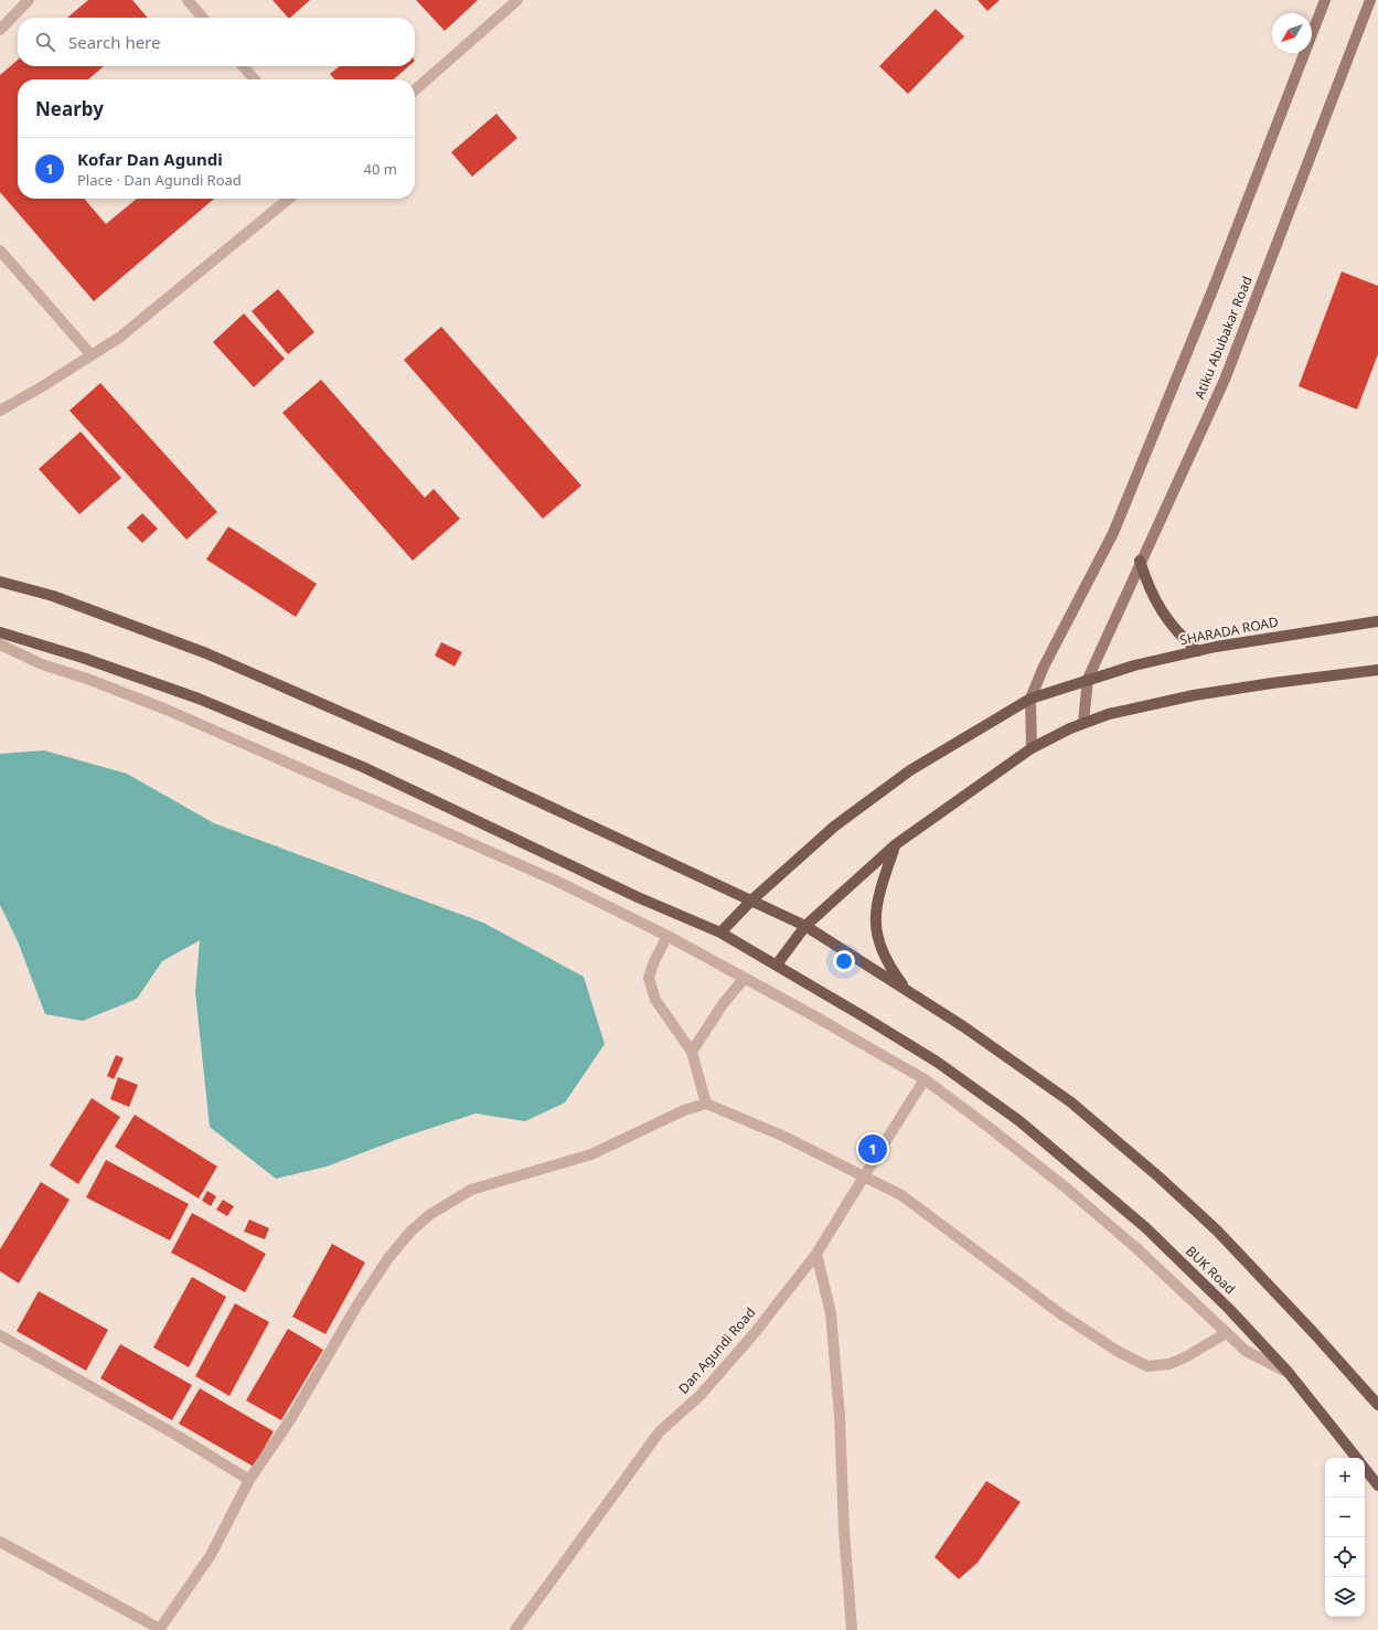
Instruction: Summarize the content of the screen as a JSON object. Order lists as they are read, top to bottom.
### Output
{
  "streets": {
    "main road": ["SHARADA ROAD", "BUK Road"],
    "street": ["Atiku Abubakar Road", "Dan Agundi Road"]
  },
  "crossings": [
    ["Atiku Abubakar Road", "SHARADA ROAD"],
    ["SHARADA ROAD", "BUK Road"]
  ],
  "north": "bottom left",
  "page": {
    "search": "Search here",
    "heading": "Nearby",
    "list": [
      {
        "mark": "1",
        "name": "Kofar Dan Agundi",
        "note": "Place · Dan Agundi Road",
        "value": "40 m"
      }
    ],
    "pins": "1",
    "map_buttons": ["+", "−"]
  }
}
